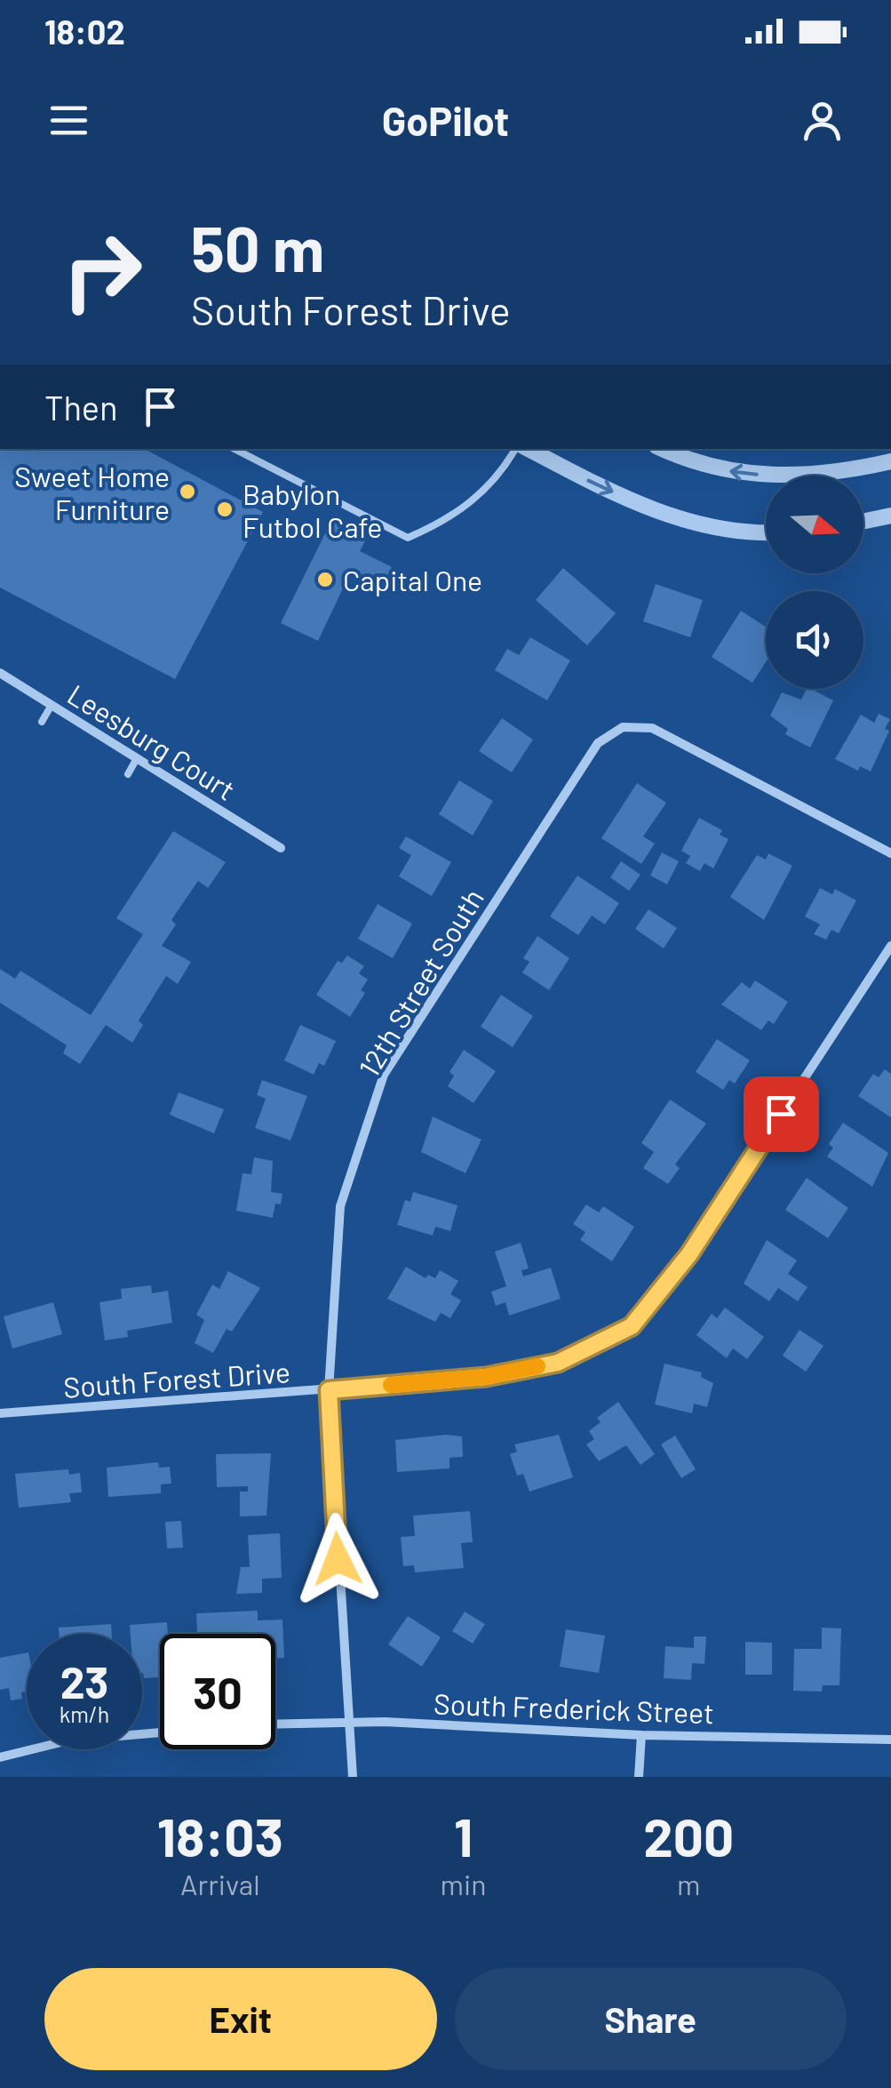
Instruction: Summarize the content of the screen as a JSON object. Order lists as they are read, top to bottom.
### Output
{
  "streets": {
    "street": [
      "Leesburg Court",
      "12th Street South",
      "South Forest Drive",
      "South Frederick Street"
    ]
  },
  "crossings": [
    ["12th Street South", "South Forest Drive"],
    ["12th Street South", "South Frederick Street"]
  ],
  "places": ["Sweet Home Furniture", "Babylon Futbol Cafe", "Capital One"],
  "north": "right",
  "page": {
    "status": "18:02",
    "header": "GoPilot",
    "turn": ["50 m", "South Forest Drive"],
    "then": "Then",
    "speed": "23 km/h",
    "limit": "30",
    "eta": [
      "18:03",
      "Arrival",
      "1",
      "min",
      "200",
      "m"
    ],
    "buttons": ["Exit", "Share"]
  }
}
